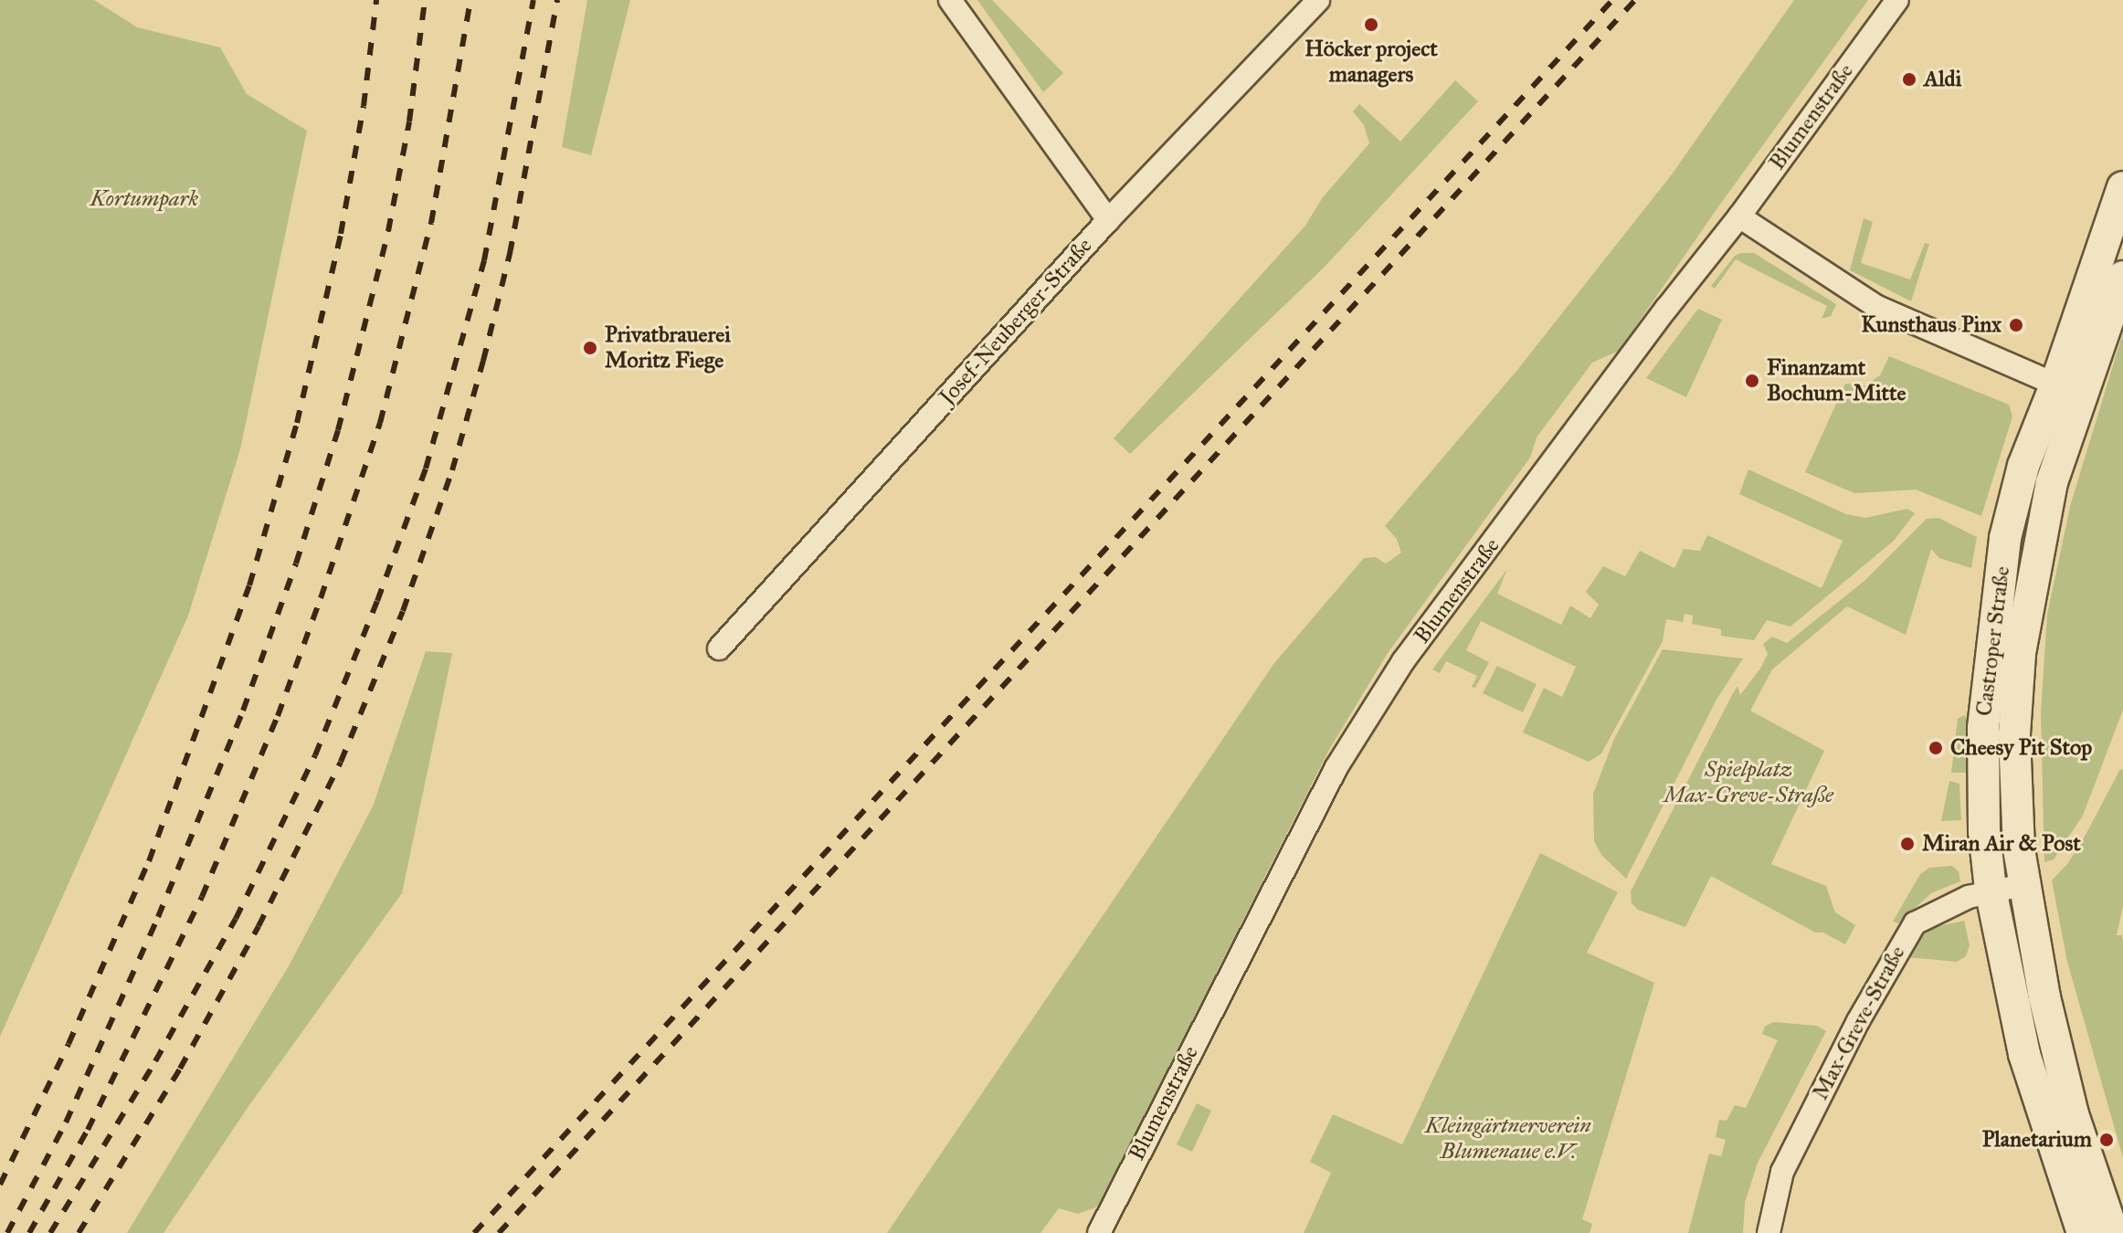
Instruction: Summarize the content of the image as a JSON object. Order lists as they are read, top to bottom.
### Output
{
  "streets": {
    "main road": ["Castroper Straße"],
    "street": ["Blumenstraße", "Josef-Neuberger-Straße", "Max-Greve-Straße"]
  },
  "crossings": [
    ["Castroper Straße", "Max-Greve-Straße"]
  ],
  "parks": ["Kortumpark", "Spielplatz Max-Greve-Straße", "Kleingärtnerverein Blumenaue e.V."],
  "places": [
    "Höcker project managers",
    "Aldi",
    "Kunsthaus Pinx",
    "Privatbrauerei Moritz Fiege",
    "Finanzamt Bochum-Mitte",
    "Cheesy Pit Stop",
    "Miran Air & Post",
    "Planetarium"
  ]
}
